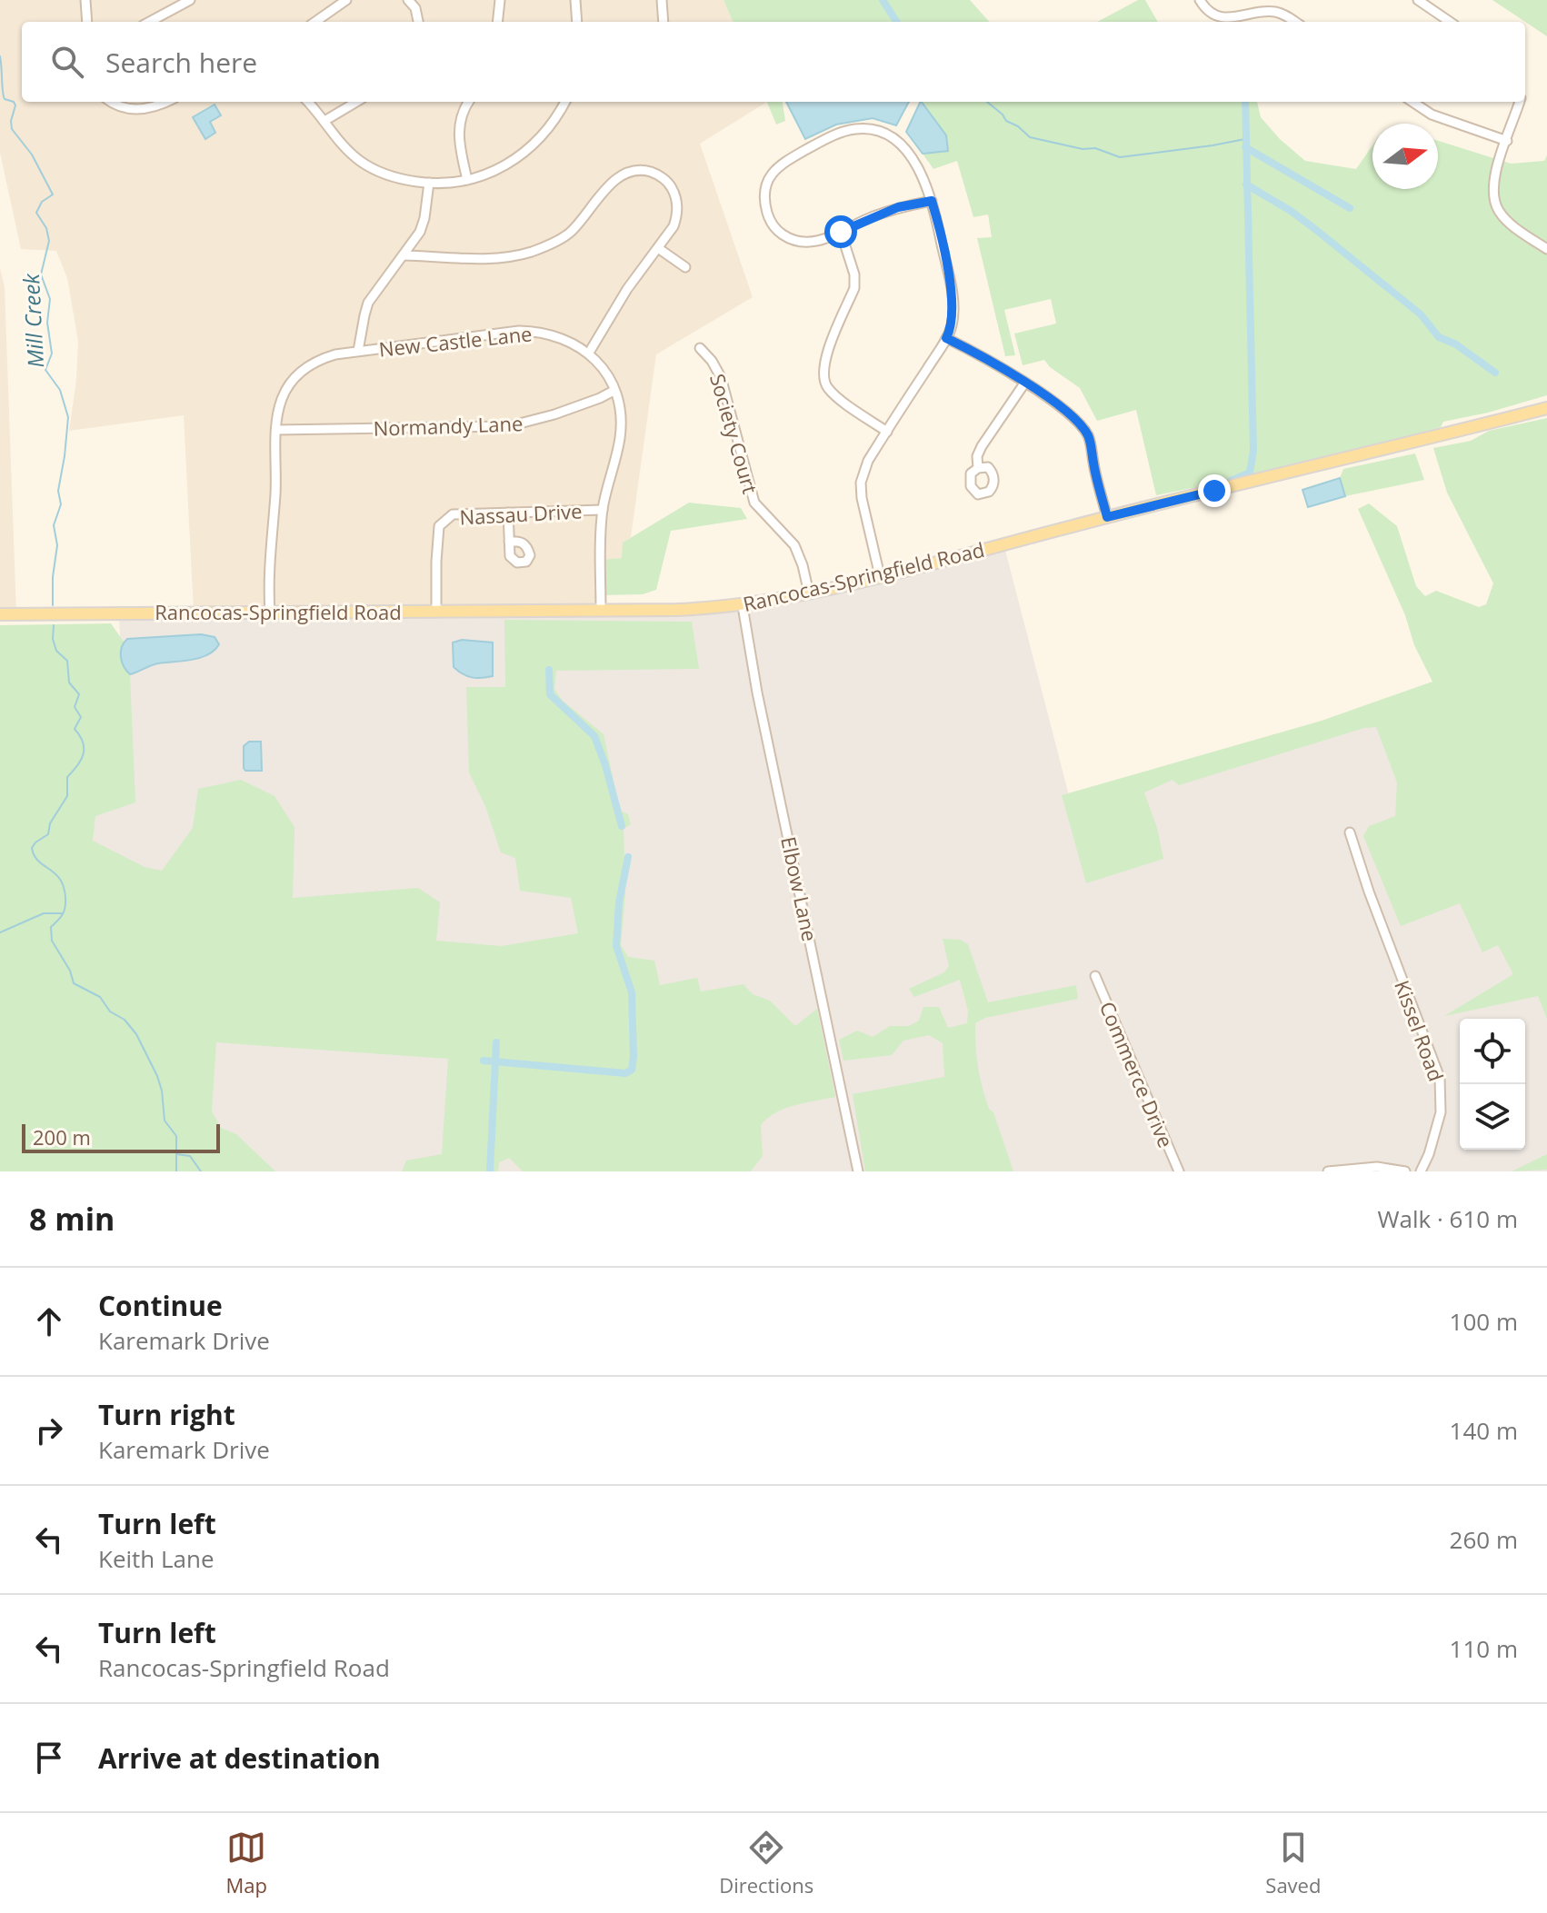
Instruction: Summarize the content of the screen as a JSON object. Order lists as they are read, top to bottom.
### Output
{
  "streets": {
    "main road": ["Rancocas-Springfield Road"],
    "street": [
      "New Castle Lane",
      "Normandy Lane",
      "Society Court",
      "Nassau Drive",
      "Elbow Lane",
      "Kissel Road",
      "Commerce Drive"
    ]
  },
  "crossings": [
    ["New Castle Lane", "Normandy Lane"],
    ["New Castle Lane", "Nassau Drive"],
    ["New Castle Lane", "Rancocas-Springfield Road"],
    ["Society Court", "Rancocas-Springfield Road"],
    ["Nassau Drive", "Rancocas-Springfield Road"],
    ["Rancocas-Springfield Road", "Elbow Lane"]
  ],
  "water": ["Mill Creek"],
  "scale_bar": "200 m",
  "north": "right",
  "page": {
    "search": "Search here",
    "scale": "200 m",
    "heading": ["8 min", "Walk · 610 m"],
    "list": [
      ["Continue", "Karemark Drive", "100 m"],
      ["Turn right", "Karemark Drive", "140 m"],
      ["Turn left", "Keith Lane", "260 m"],
      ["Turn left", "Rancocas-Springfield Road", "110 m"],
      "Arrive at destination"
    ],
    "nav": ["Map", "Directions", "Saved"]
  }
}
